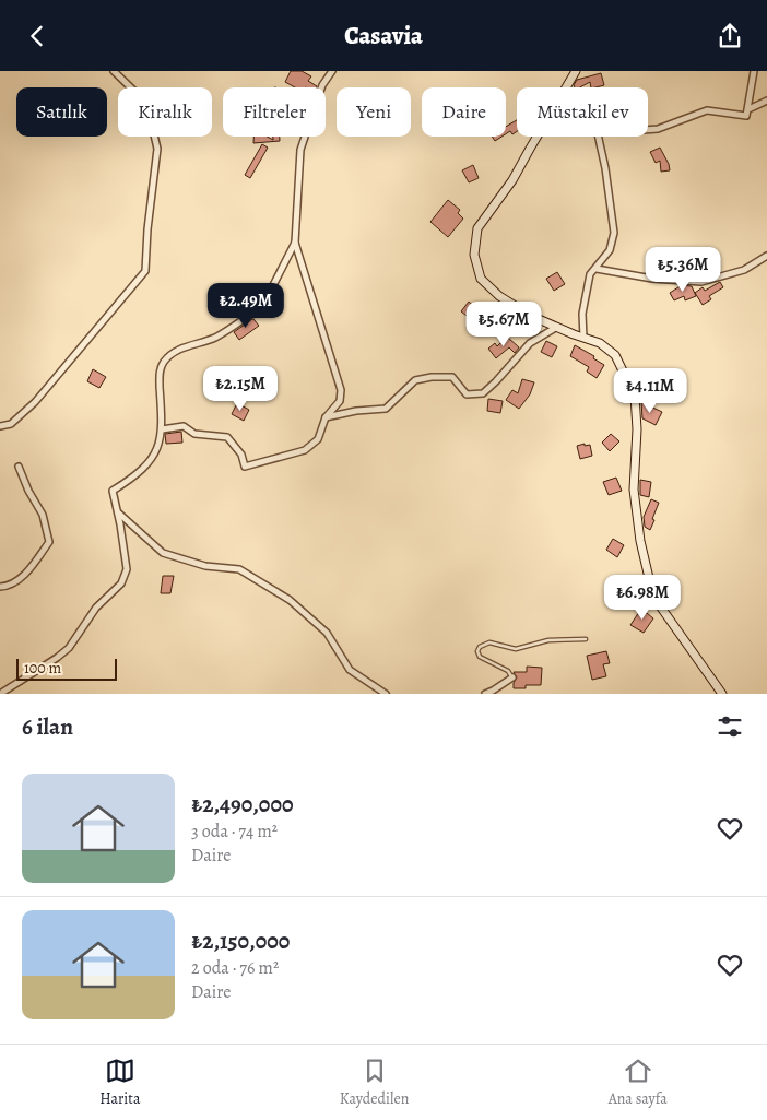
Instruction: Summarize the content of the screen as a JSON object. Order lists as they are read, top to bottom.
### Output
{
  "scale_bar": "100 m",
  "page": {
    "header": "Casavia",
    "chip": [
      "Satılık",
      "Kiralık",
      "Filtreler",
      "Yeni",
      "Daire",
      "Müstakil ev"
    ],
    "price": [
      "₺5.36M",
      "₺2.49M",
      "₺5.67M",
      "₺2.15M",
      "₺4.11M",
      "₺6.98M"
    ],
    "scale": "100 m",
    "heading": "6 ilan",
    "list": [
      {
        "name": "₺2,490,000",
        "note": "3 oda · 74 m² · Daire"
      },
      {
        "name": "₺2,150,000",
        "note": "2 oda · 76 m² · Daire"
      }
    ],
    "tabs": ["Harita", "Kaydedilen", "Ana sayfa"]
  }
}
